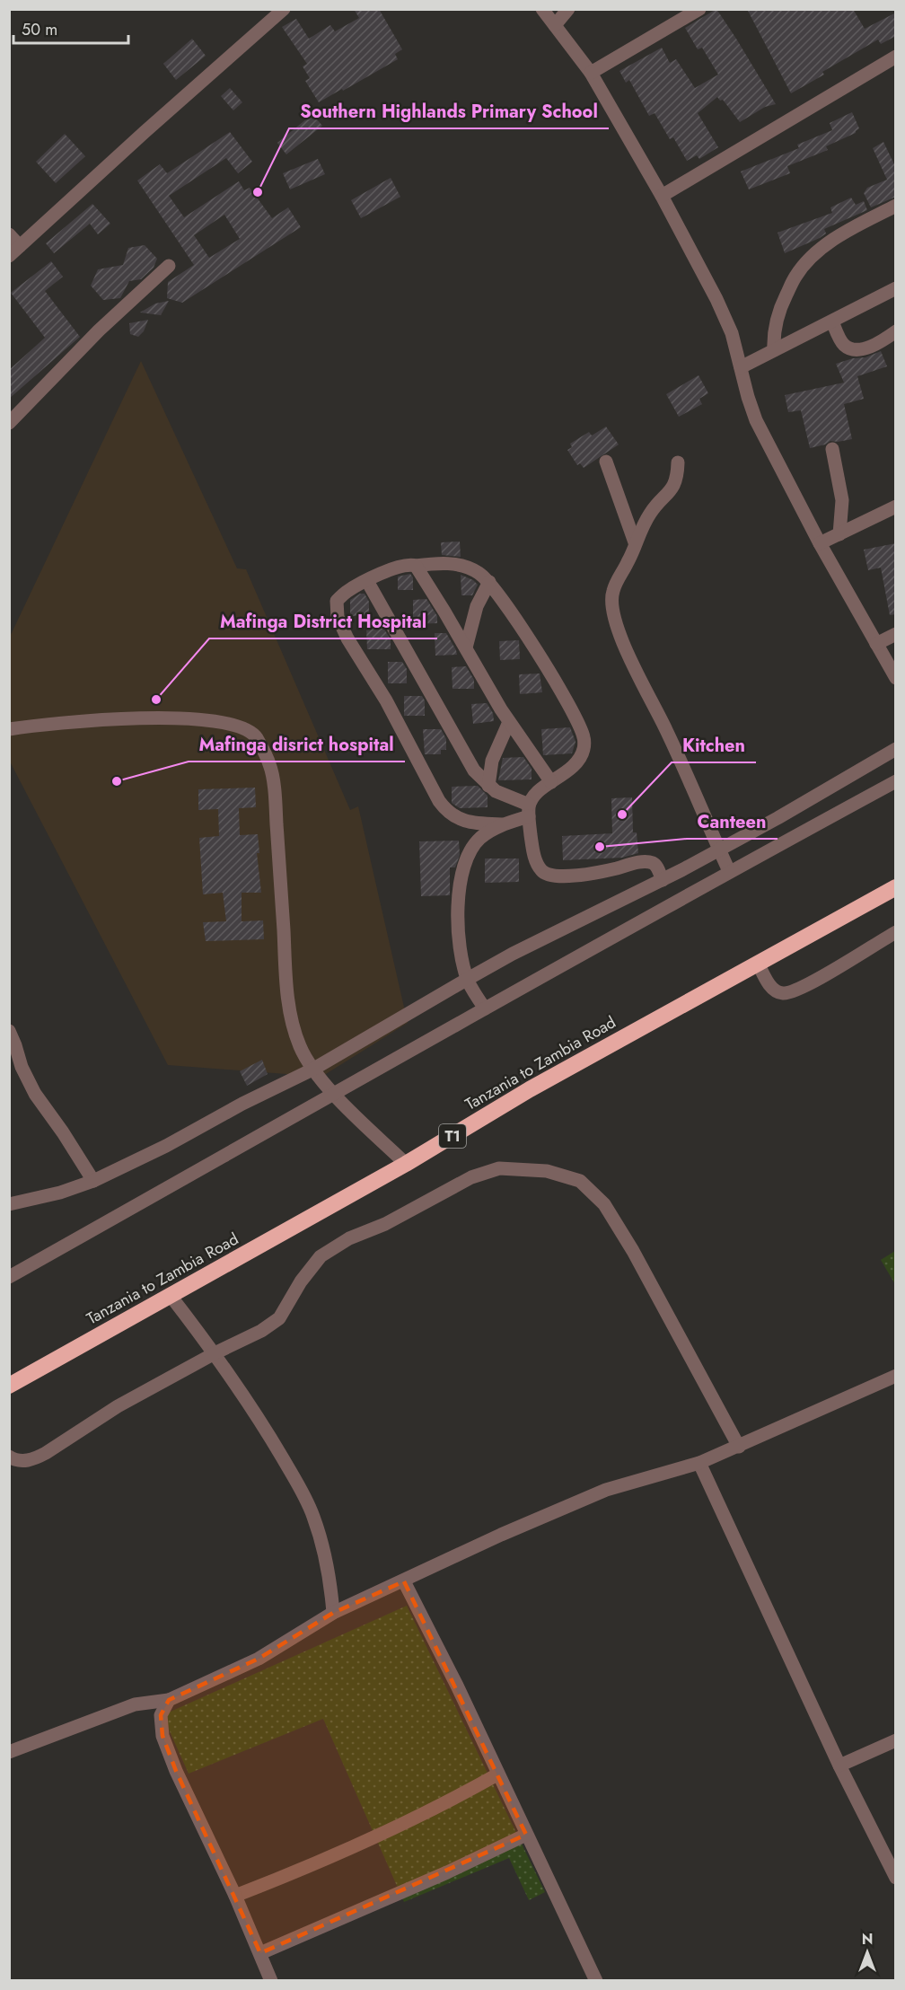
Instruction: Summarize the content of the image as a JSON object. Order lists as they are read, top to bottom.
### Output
{
  "streets": {
    "highway": ["Tanzania to Zambia Road", "T1"]
  },
  "places": [
    "Southern Highlands Primary School",
    "Mafinga District Hospital",
    "Mafinga disrict hospital",
    "Kitchen",
    "Canteen"
  ],
  "scale_bar": "50 m",
  "north": "top"
}
